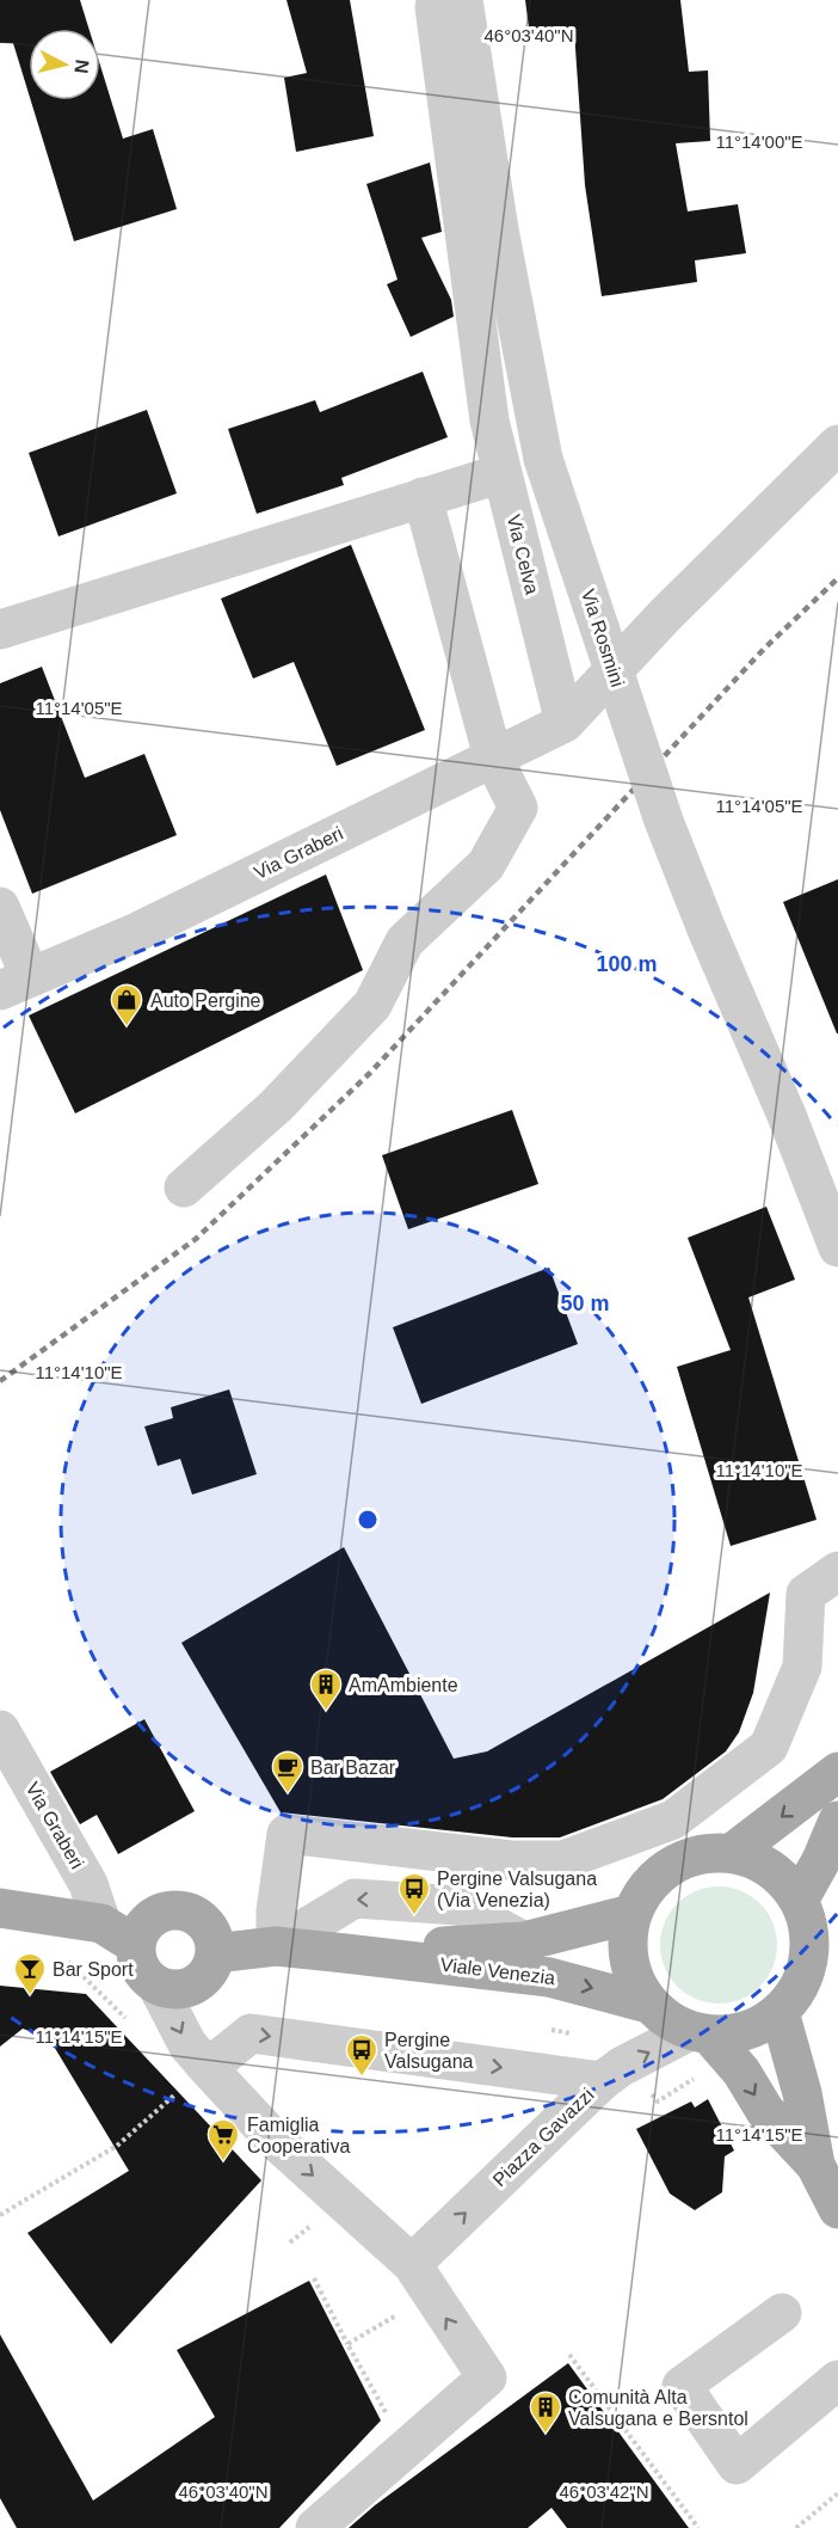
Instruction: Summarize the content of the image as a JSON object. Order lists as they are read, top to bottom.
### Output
{
  "streets": {
    "main road": ["Viale Venezia"],
    "street": [
      "Via Celva",
      "Via Rosmini",
      "Via Graberi",
      "Piazza Gavazzi"
    ]
  },
  "crossings": [
    ["Via Celva", "Via Graberi"],
    ["Viale Venezia", "Piazza Gavazzi"]
  ],
  "one_way": ["Piazza Gavazzi"],
  "places": {
    "shop": ["Auto Pergine"],
    "building": ["AmAmbiente", "Comunità Alta Valsugana e Bersntol"],
    "cafe": ["Bar Bazar"],
    "bus stop": ["Pergine Valsugana (Via Venezia)", "Pergine Valsugana"],
    "bar": ["Bar Sport"],
    "supermarket": ["Famiglia Cooperativa"]
  },
  "north": "right",
  "coordinates": [
    "46°03'40\"N",
    "11°14'00\"E",
    "11°14'05\"E",
    "11°14'10\"E",
    "11°14'15\"E",
    "46°03'42\"N"
  ],
  "rings": ["100 m", "50 m"]
}
